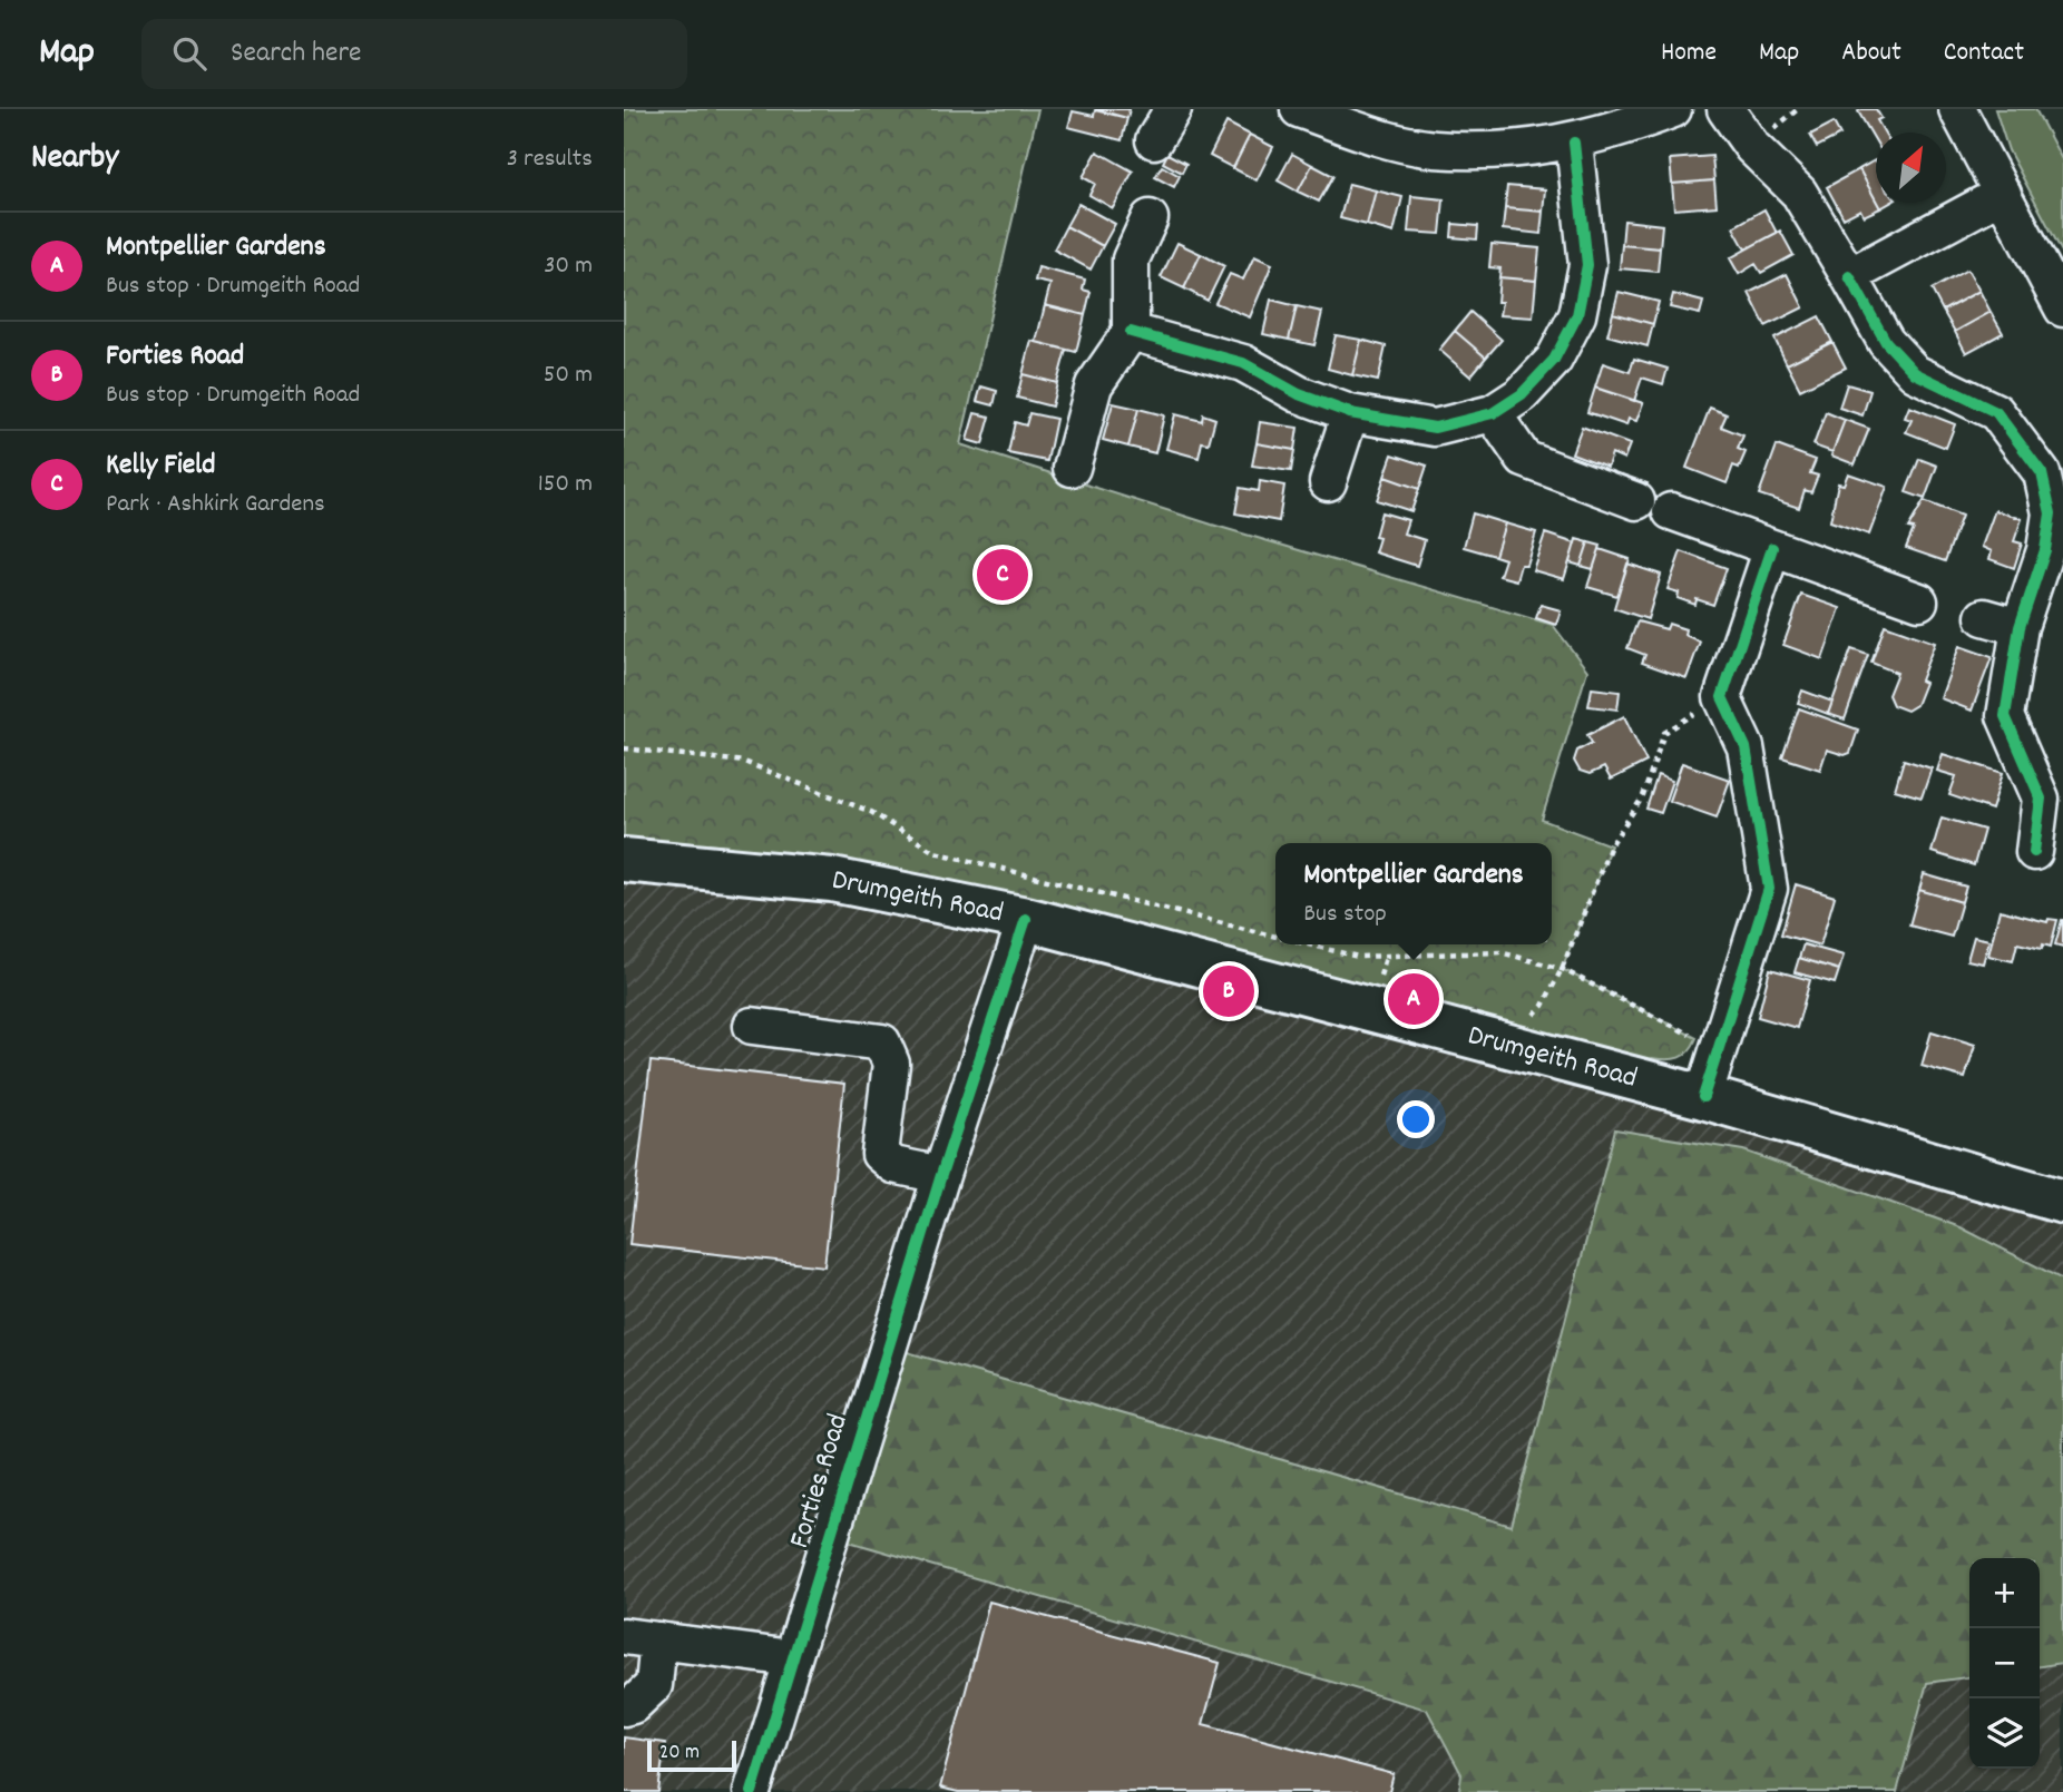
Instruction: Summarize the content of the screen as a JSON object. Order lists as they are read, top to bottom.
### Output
{
  "streets": {
    "main road": ["Drumgeith Road"],
    "street": ["Forties Road"]
  },
  "crossings": [
    ["Drumgeith Road", "Forties Road"]
  ],
  "scale_bar": "20 m",
  "north": "top right",
  "page": {
    "header": "Map",
    "search": "Search here",
    "nav": [
      "Home",
      "Map",
      "About",
      "Contact"
    ],
    "heading": ["Nearby", "3 results"],
    "list": [
      {
        "mark": "A",
        "name": "Montpellier Gardens",
        "note": "Bus stop · Drumgeith Road",
        "value": "30 m"
      },
      {
        "mark": "B",
        "name": "Forties Road",
        "note": "Bus stop · Drumgeith Road",
        "value": "50 m"
      },
      {
        "mark": "C",
        "name": "Kelly Field",
        "note": "Park · Ashkirk Gardens",
        "value": "150 m"
      }
    ],
    "pins": ["C", "B", "A"],
    "popup": ["Montpellier Gardens", "Bus stop"],
    "map_buttons": ["+", "−"],
    "scale": "20 m"
  }
}
